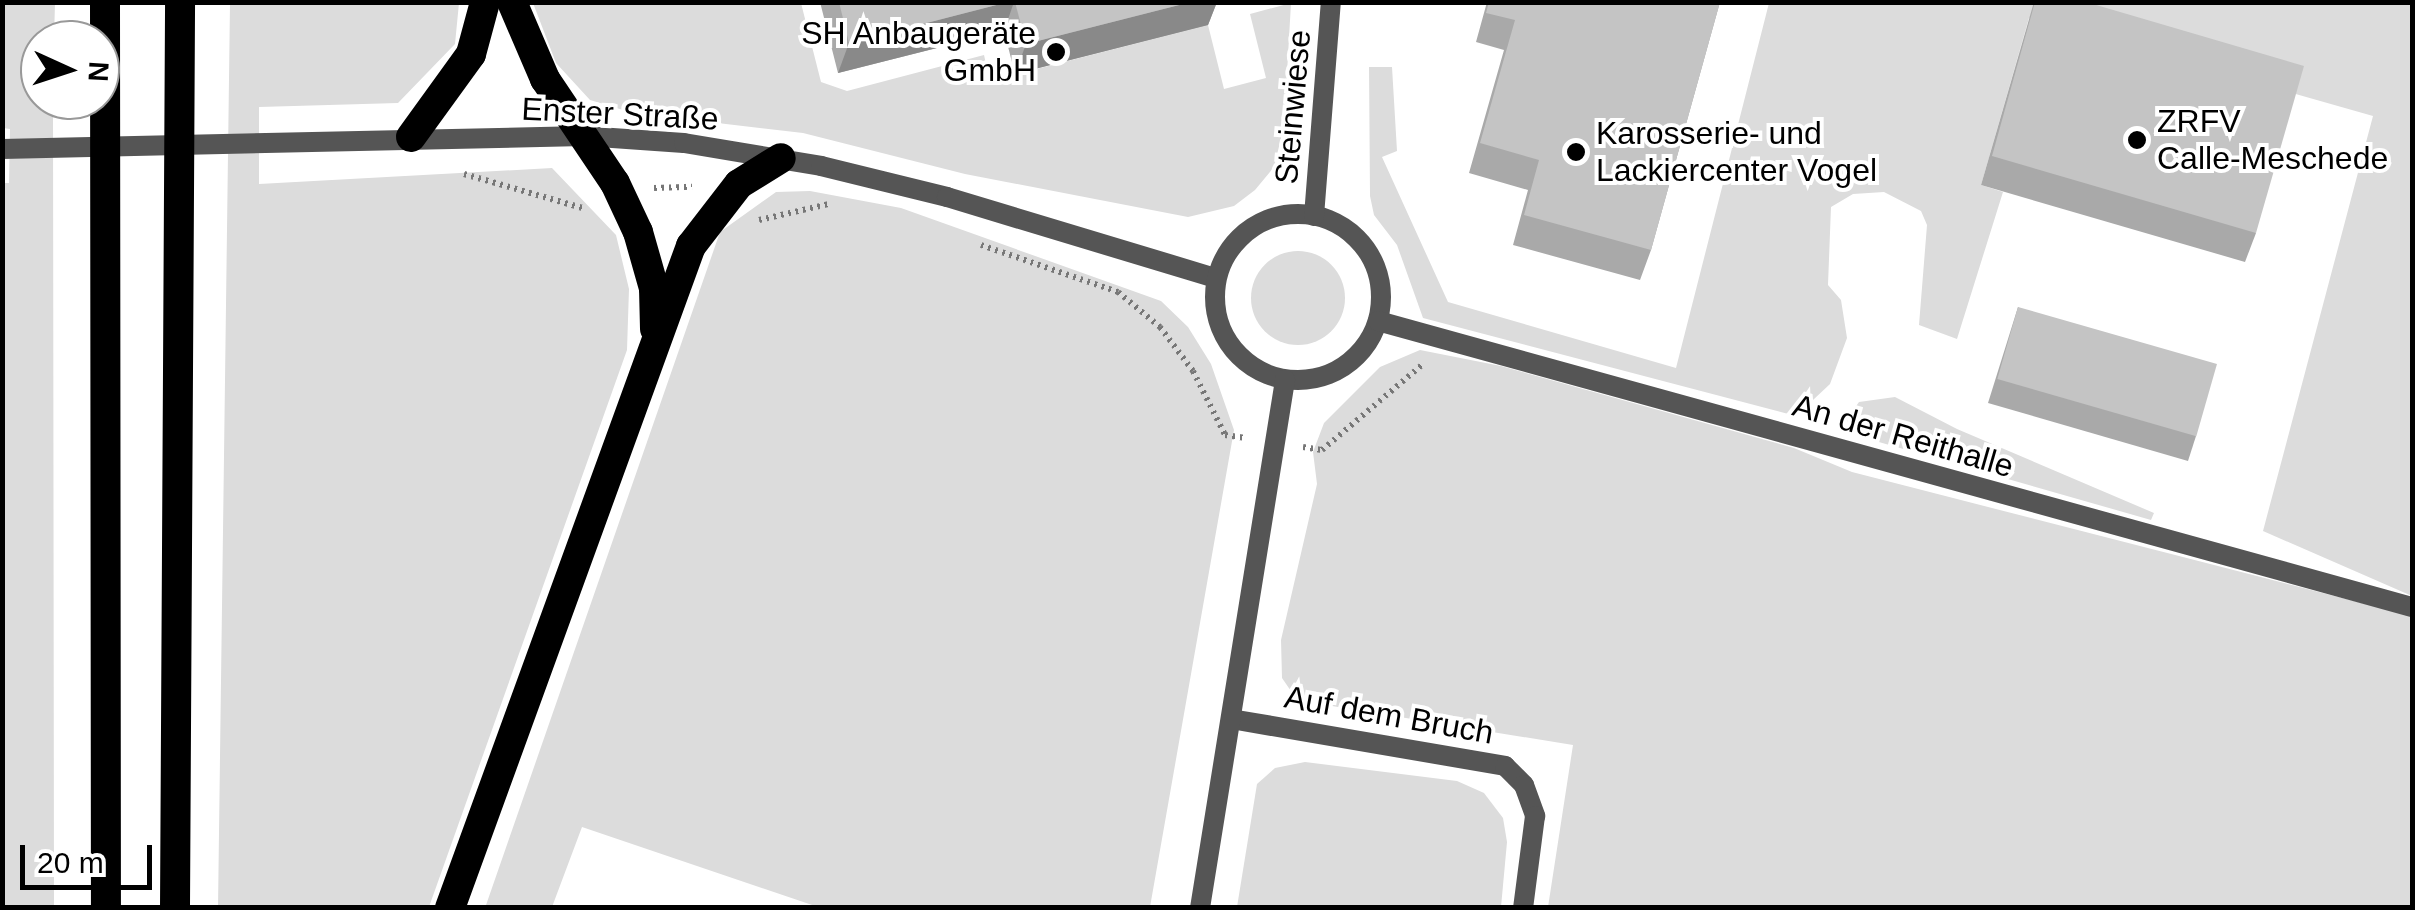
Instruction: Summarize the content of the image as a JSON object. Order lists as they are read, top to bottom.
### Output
{
  "streets": {
    "street": [
      "Steinwiese",
      "Enster Straße",
      "An der Reithalle",
      "Auf dem Bruch"
    ]
  },
  "crossings": [
    ["Steinwiese", "Enster Straße"],
    ["Steinwiese", "An der Reithalle"],
    ["Enster Straße", "An der Reithalle"]
  ],
  "places": ["SH Anbaugeräte GmbH", "ZRFV Calle-Meschede", "Karosserie- und Lackiercenter Vogel"],
  "scale_bar": "20 m",
  "north": "right"
}
